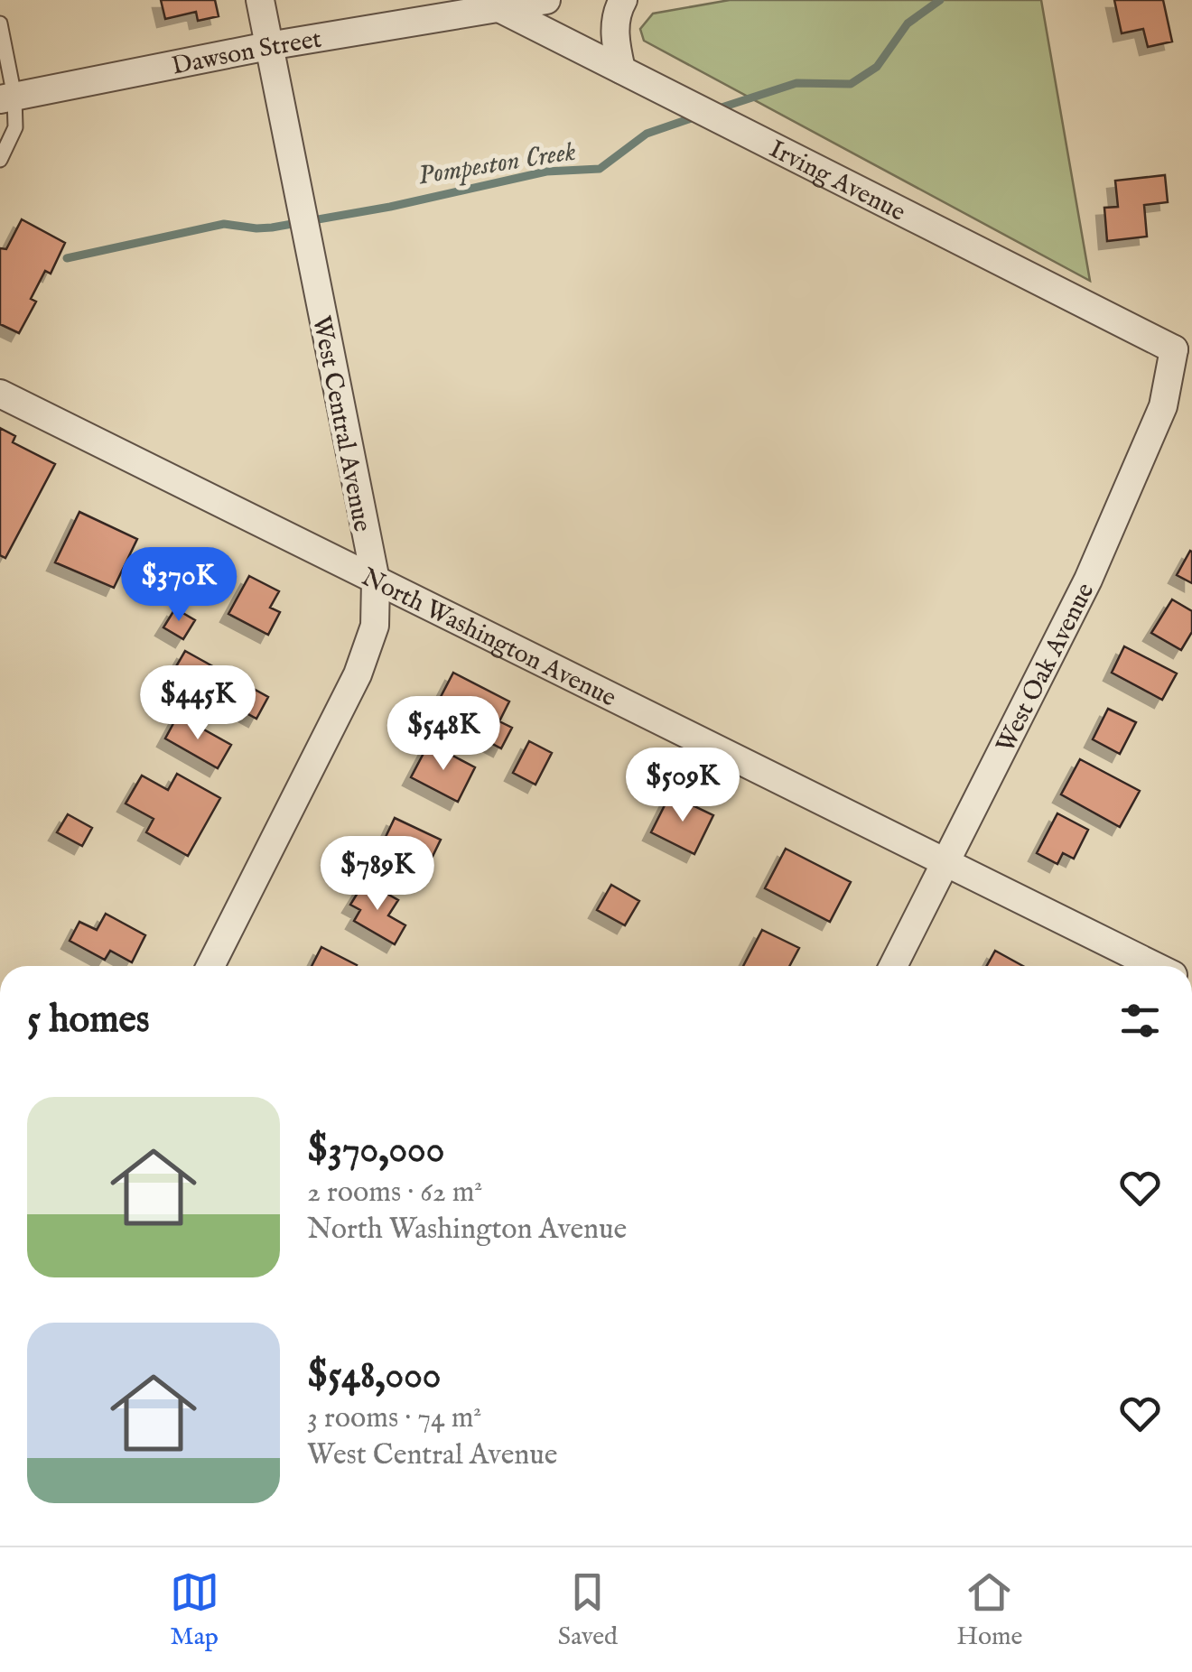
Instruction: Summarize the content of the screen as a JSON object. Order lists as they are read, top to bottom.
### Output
{
  "streets": {
    "street": [
      "Dawson Street",
      "Irving Avenue",
      "West Central Avenue",
      "North Washington Avenue",
      "West Oak Avenue"
    ]
  },
  "crossings": [
    ["Dawson Street", "Irving Avenue"],
    ["Dawson Street", "West Central Avenue"],
    ["Irving Avenue", "West Oak Avenue"],
    ["West Central Avenue", "North Washington Avenue"],
    ["North Washington Avenue", "West Oak Avenue"]
  ],
  "water": ["Pompeston Creek"],
  "page": {
    "price": [
      "$370K",
      "$445K",
      "$548K",
      "$509K",
      "$789K"
    ],
    "heading": "5 homes",
    "list": [
      {
        "name": "$370,000",
        "note": "2 rooms · 62 m² · North Washington Avenue"
      },
      {
        "name": "$548,000",
        "note": "3 rooms · 74 m² · West Central Avenue"
      }
    ],
    "tabs": ["Map", "Saved", "Home"]
  }
}
